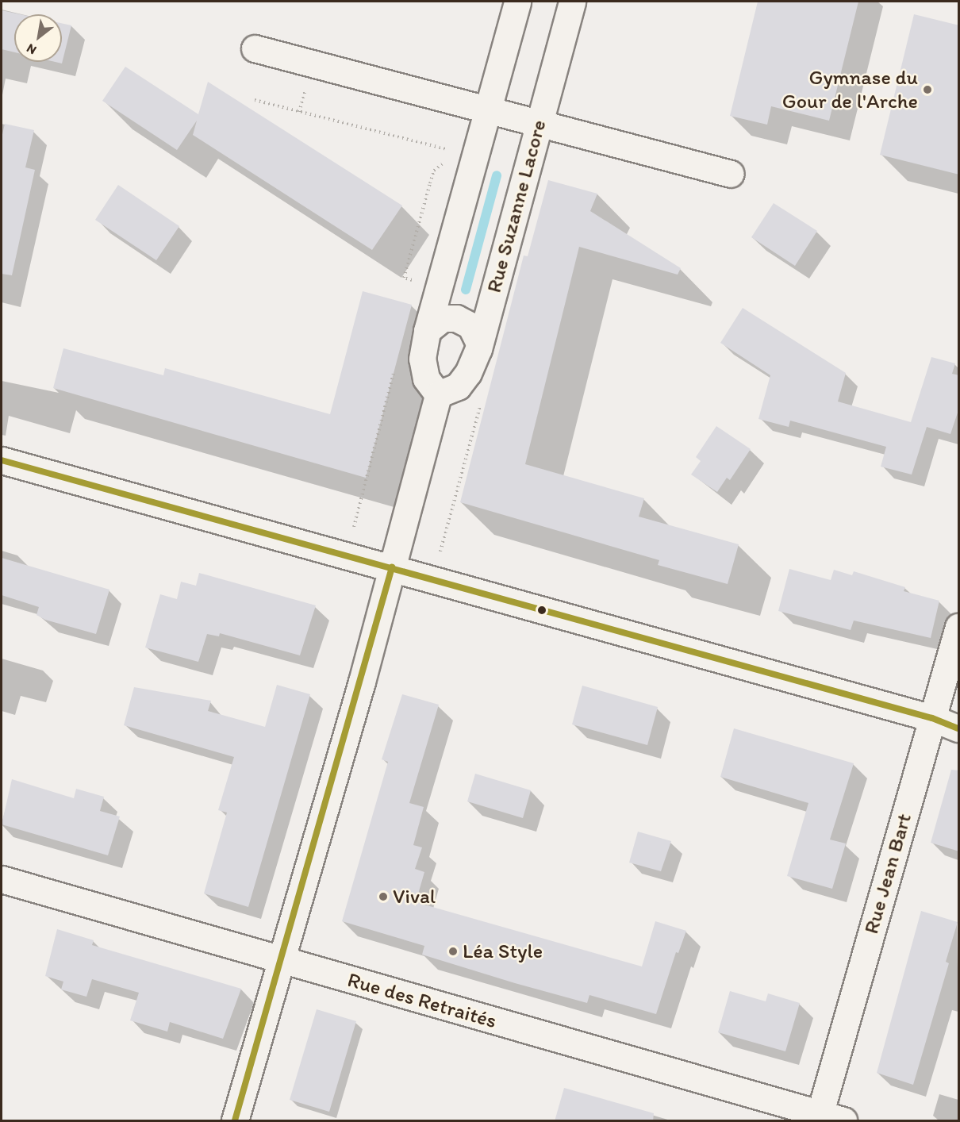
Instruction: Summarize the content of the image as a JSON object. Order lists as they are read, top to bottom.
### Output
{
  "streets": {
    "street": ["Rue Suzanne Lacore", "Rue Jean Bart", "Rue des Retraités"]
  },
  "crossings": [
    ["Rue Jean Bart", "Rue des Retraités"]
  ],
  "places": ["Gymnase du Gour de l'Arche", "Vival", "Léa Style"],
  "north": "bottom left"
}
